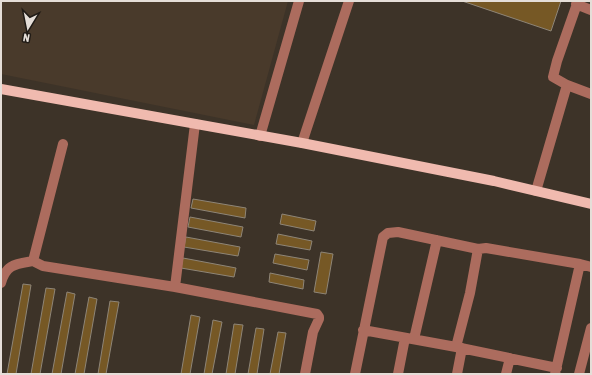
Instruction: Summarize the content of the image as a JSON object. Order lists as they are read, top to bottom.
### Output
{
  "north": "bottom"
}
